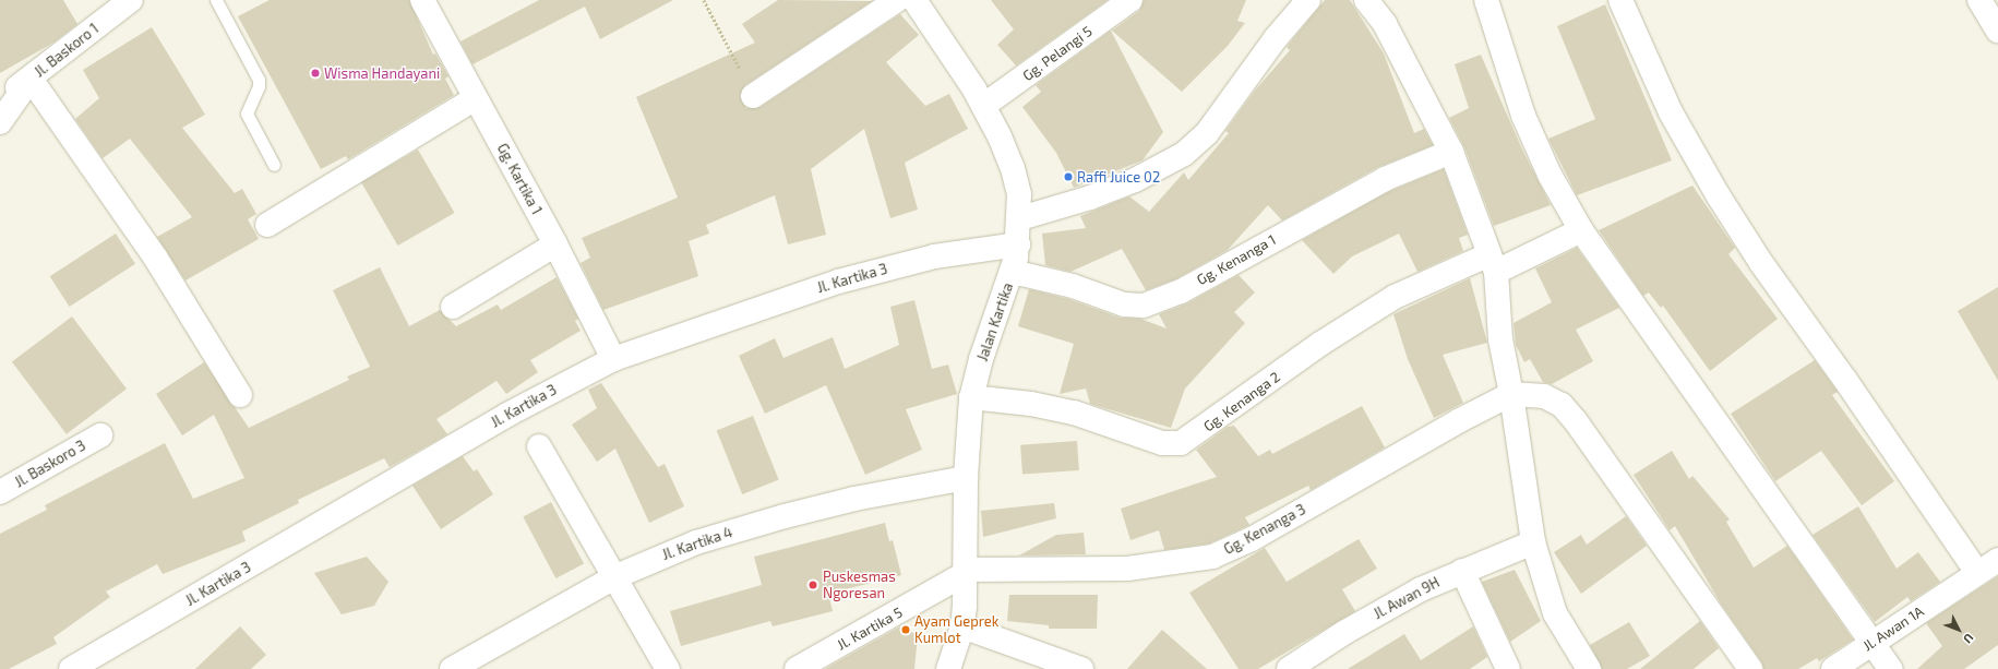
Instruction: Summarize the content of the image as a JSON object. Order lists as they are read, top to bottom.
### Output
{
  "streets": {
    "street": [
      "Jl. Baskoro 1",
      "Gg. Pelangi 5",
      "Gg. Kartika 1",
      "Gg. Kenanga 1",
      "Jl. Kartika 3",
      "Jalan Kartika",
      "Gg. Kenanga 2",
      "Jl. Baskoro 3",
      "Gg. Kenanga 3",
      "Jl. Kartika 4",
      "Jl. Awan 9H",
      "Jl. Kartika 5",
      "Jl. Awan 1A"
    ]
  },
  "crossings": [
    ["Gg. Pelangi 5", "Jalan Kartika"],
    ["Gg. Kartika 1", "Jl. Kartika 3"],
    ["Gg. Kenanga 1", "Jalan Kartika"],
    ["Jl. Kartika 3", "Jalan Kartika"],
    ["Jalan Kartika", "Gg. Kenanga 2"],
    ["Jalan Kartika", "Gg. Kenanga 3"],
    ["Jalan Kartika", "Jl. Kartika 4"],
    ["Jalan Kartika", "Jl. Kartika 5"],
    ["Gg. Kenanga 3", "Jl. Kartika 5"]
  ],
  "places": [
    "Wisma Handayani",
    "Raffi Juice 02",
    "Puskesmas Ngoresan",
    "Ayam Geprek Kumlot"
  ],
  "north": "bottom right"
}
